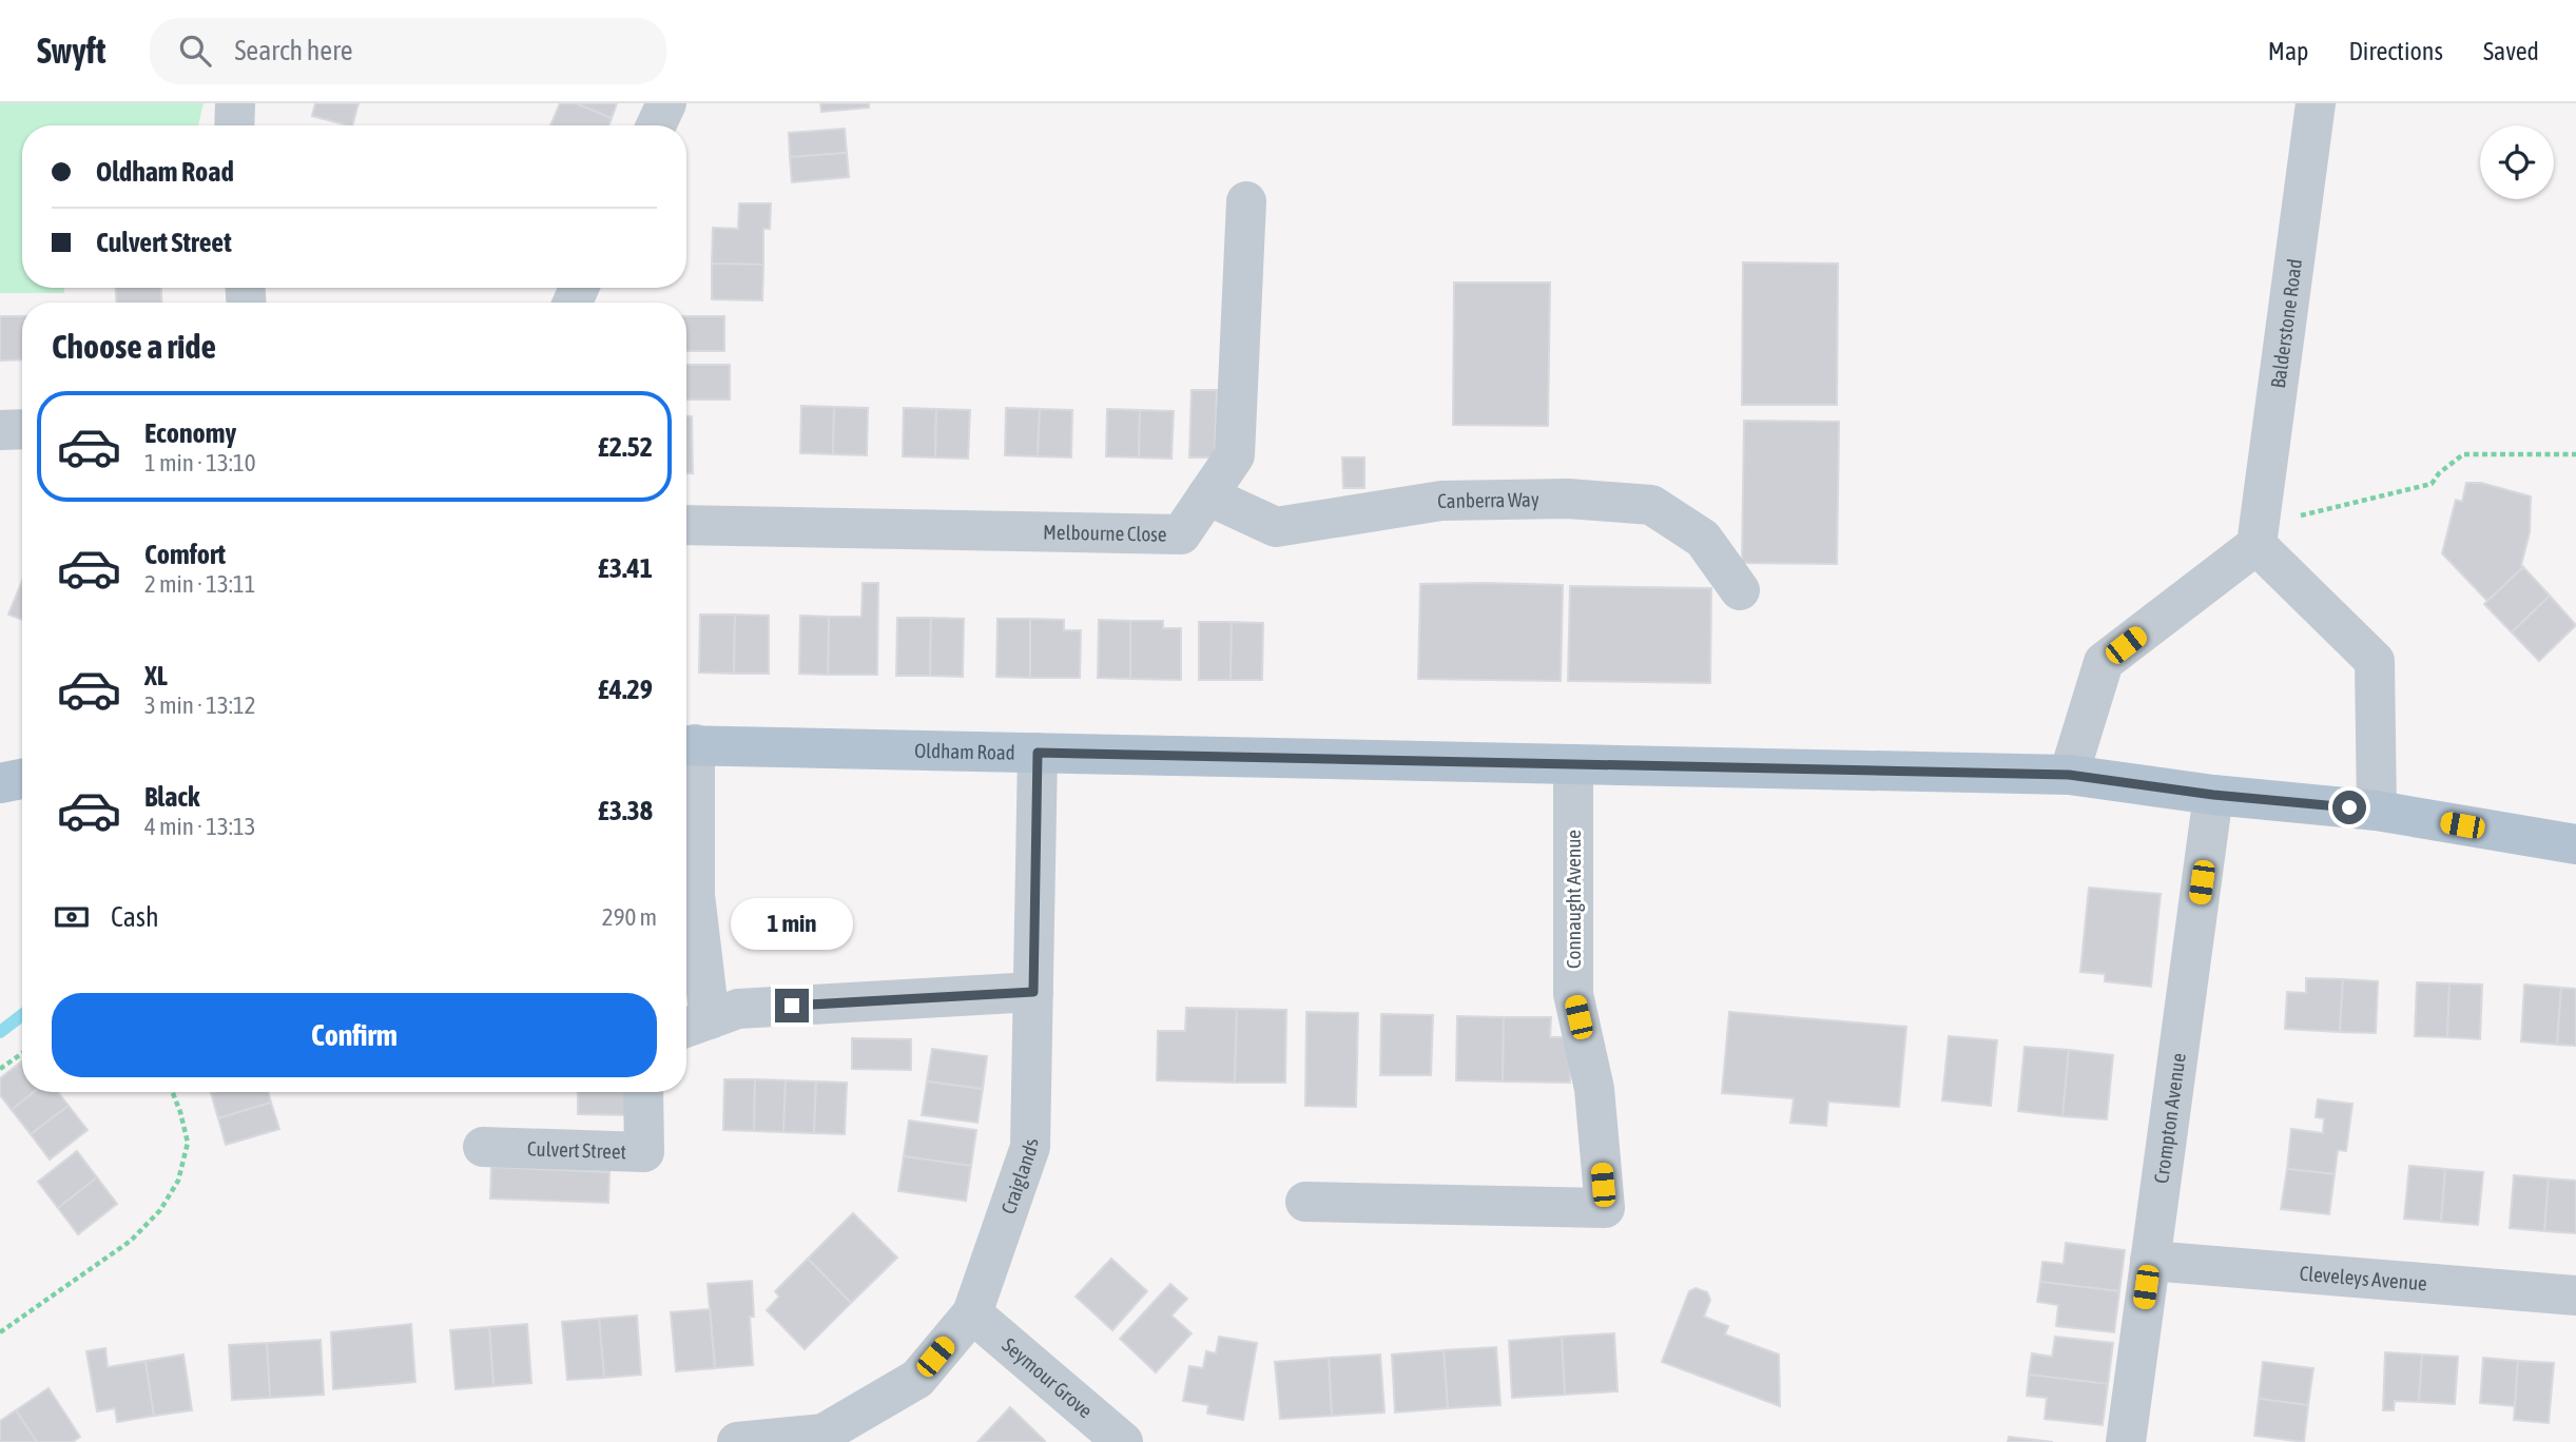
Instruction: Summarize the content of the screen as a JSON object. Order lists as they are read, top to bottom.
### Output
{
  "streets": {
    "main road": ["Oldham Road"],
    "street": [
      "Balderstone Road",
      "Canberra Way",
      "Melbourne Close",
      "Connaught Avenue",
      "Crompton Avenue",
      "Culvert Street",
      "Craiglands",
      "Cleveleys Avenue",
      "Seymour Grove"
    ]
  },
  "crossings": [
    ["Canberra Way", "Melbourne Close"],
    ["Oldham Road", "Connaught Avenue"],
    ["Oldham Road", "Crompton Avenue"],
    ["Oldham Road", "Craiglands"],
    ["Crompton Avenue", "Cleveleys Avenue"],
    ["Craiglands", "Seymour Grove"]
  ],
  "page": {
    "header": "Swyft",
    "search": "Search here",
    "nav": ["Map", "Directions", "Saved"],
    "banner": ["Oldham Road", "Culvert Street"],
    "heading": "Choose a ride",
    "list": [
      {
        "name": "Economy",
        "note": "1 min · 13:10",
        "value": "£2.52"
      },
      {
        "name": "Comfort",
        "note": "2 min · 13:11",
        "value": "£3.41"
      },
      {
        "name": "XL",
        "note": "3 min · 13:12",
        "value": "£4.29"
      },
      {
        "name": "Black",
        "note": "4 min · 13:13",
        "value": "£3.38"
      }
    ],
    "pay": ["Cash", "290 m"],
    "bubble": "1 min",
    "buttons": "Confirm"
  }
}
